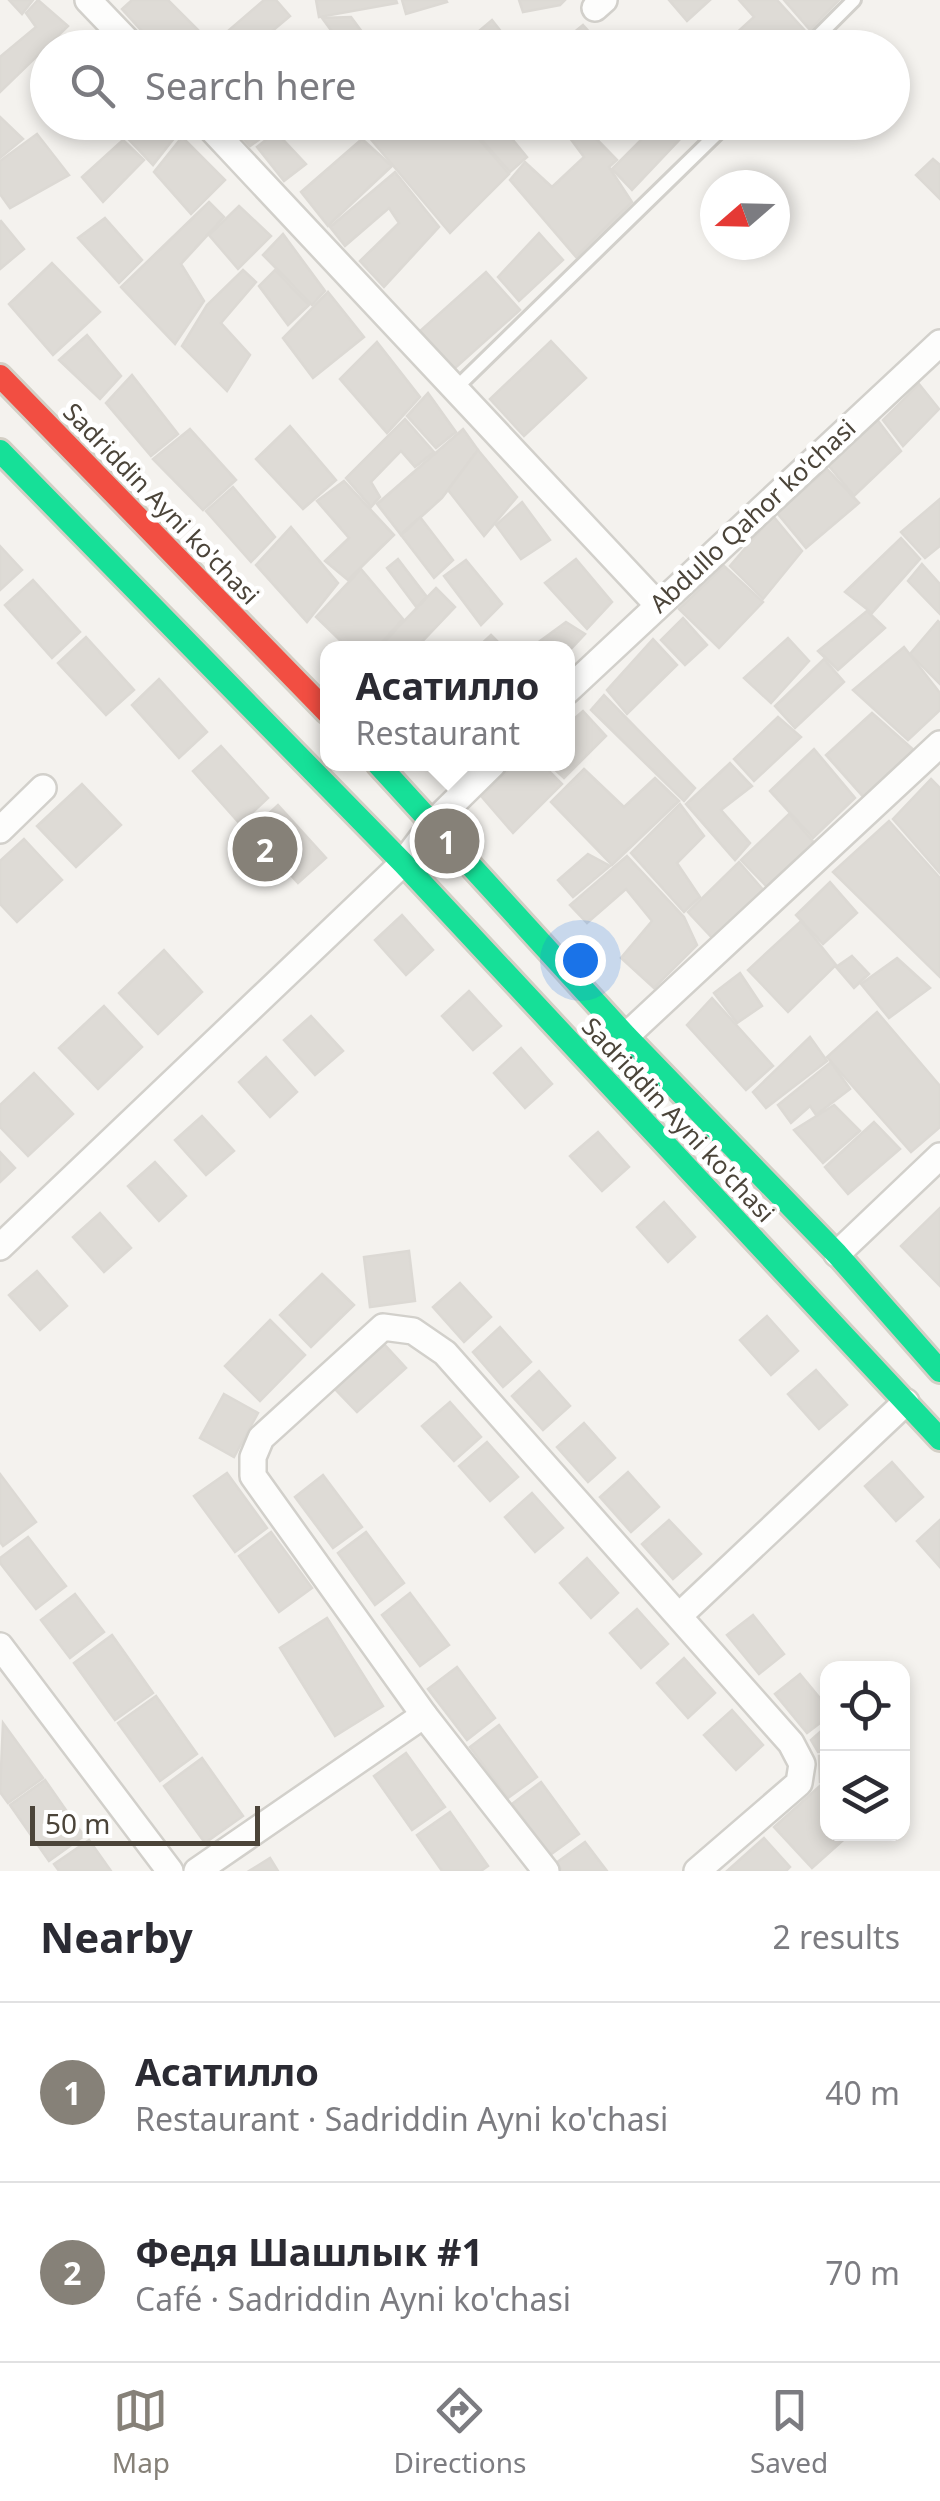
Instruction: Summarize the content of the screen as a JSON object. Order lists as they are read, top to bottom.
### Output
{
  "streets": {
    "main road": ["Sadriddin Ayni ko'chasi"],
    "street": ["Abdullo Qahor ko'chasi"]
  },
  "scale_bar": "50 m",
  "north": "left",
  "page": {
    "search": "Search here",
    "popup": ["Асатилло", "Restaurant"],
    "pins": ["1", "2"],
    "scale": "50 m",
    "heading": ["Nearby", "2 results"],
    "list": [
      {
        "mark": "1",
        "name": "Асатилло",
        "note": "Restaurant · Sadriddin Ayni ko'chasi",
        "value": "40 m"
      },
      {
        "mark": "2",
        "name": "Федя Шашлык #1",
        "note": "Café · Sadriddin Ayni ko'chasi",
        "value": "70 m"
      }
    ],
    "nav": ["Map", "Directions", "Saved"]
  }
}
